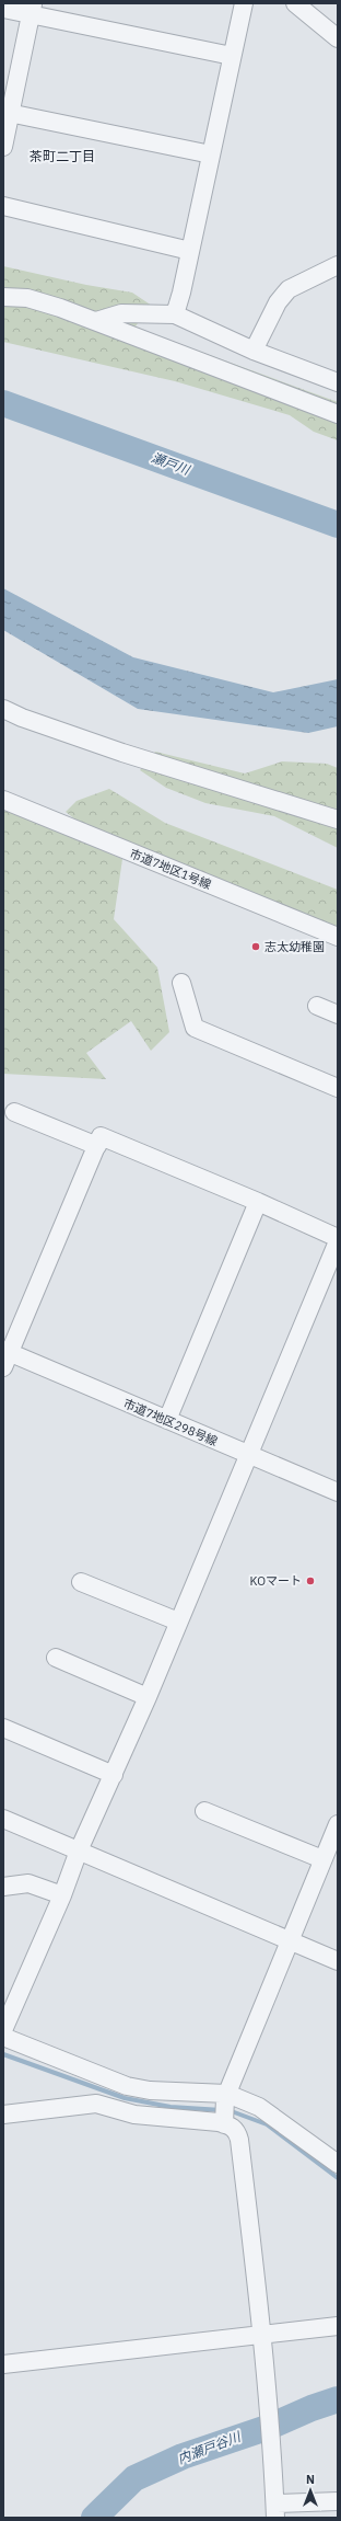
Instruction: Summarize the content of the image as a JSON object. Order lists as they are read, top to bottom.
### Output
{
  "streets": {
    "street": ["市道7地区1号線", "市道7地区298号線"]
  },
  "districts": ["茶町二丁目"],
  "water": ["瀬戸川", "内瀬戸谷川"],
  "places": ["志太幼稚園", "KOマート"],
  "north": "top"
}
